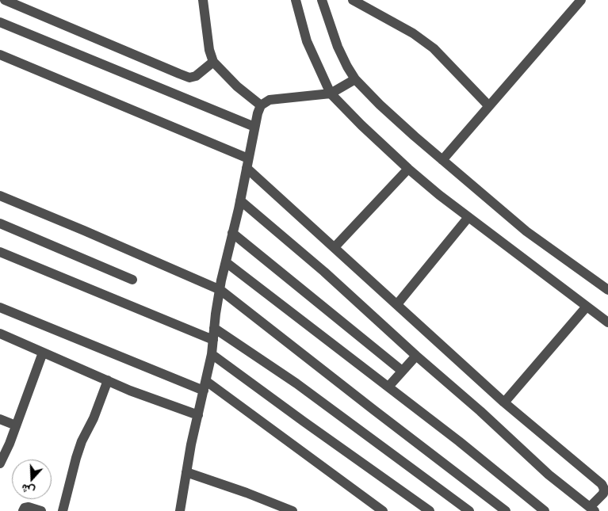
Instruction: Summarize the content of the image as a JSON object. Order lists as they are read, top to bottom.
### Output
{
  "north": "bottom"
}
